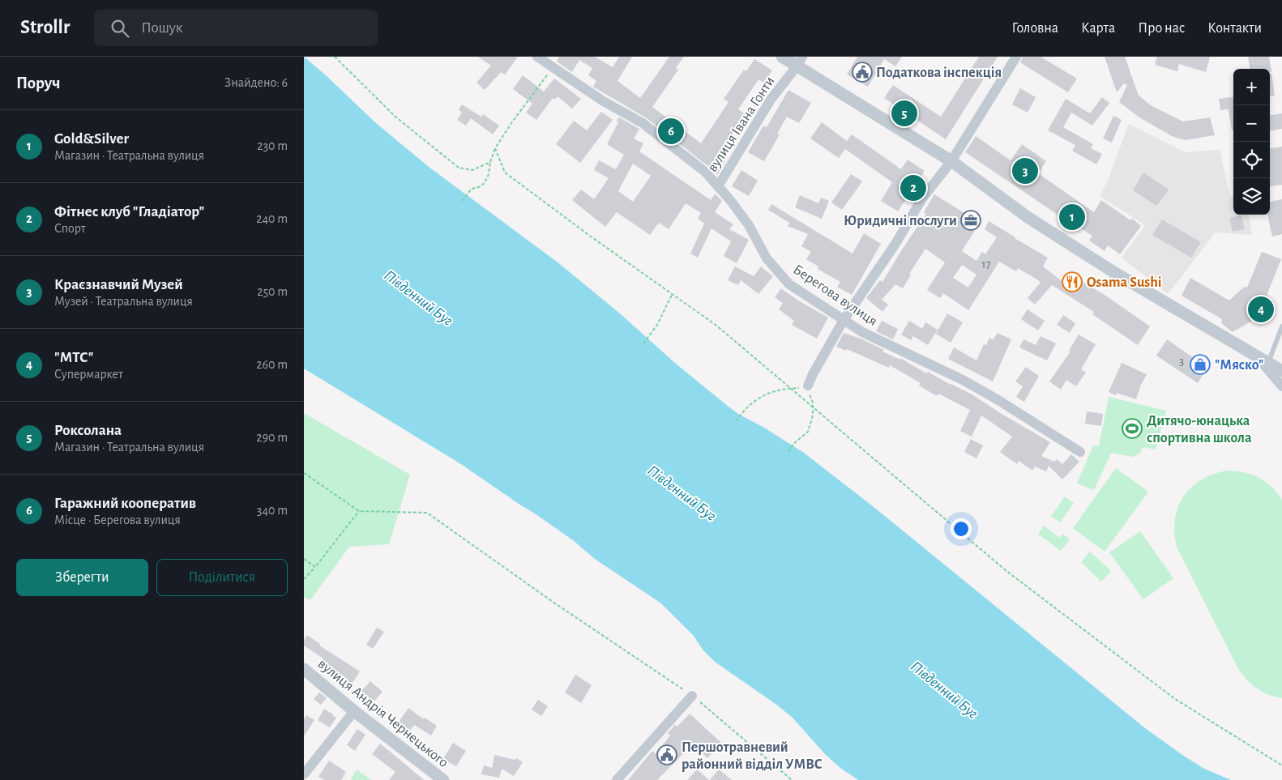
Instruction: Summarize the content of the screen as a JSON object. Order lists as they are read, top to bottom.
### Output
{
  "streets": {
    "street": ["вулиця Івана Гонти", "Берегова вулиця", "вулиця Андрія Чернецького"]
  },
  "crossings": [
    ["вулиця Івана Гонти", "Берегова вулиця"]
  ],
  "water": ["Південний Буг"],
  "places": {
    "public building": ["Податкова інспекція", "Першотравневий районний відділ УМВС"],
    "office": ["Юридичні послуги"],
    "restaurant": ["Osama Sushi"],
    "shop": ["\"Мяско\""],
    "sports": ["Дитячо-юнацька спортивна школа"]
  },
  "house_numbers": ["17", "3"],
  "page": {
    "header": "Strollr",
    "search": "Пошук",
    "nav": [
      "Головна",
      "Карта",
      "Про нас",
      "Контакти"
    ],
    "heading": ["Поруч", "Знайдено: 6"],
    "map_buttons": ["+", "−"],
    "pins": [
      "5",
      "6",
      "3",
      "2",
      "1",
      "4"
    ],
    "list": [
      {
        "mark": "1",
        "name": "Gold&Silver",
        "note": "Магазин · Театральна вулиця",
        "value": "230 m"
      },
      {
        "mark": "2",
        "name": "Фітнес клуб \"Гладіатор\"",
        "note": "Спорт",
        "value": "240 m"
      },
      {
        "mark": "3",
        "name": "Краєзнавчий Музей",
        "note": "Музей · Театральна вулиця",
        "value": "250 m"
      },
      {
        "mark": "4",
        "name": "\"МТС\"",
        "note": "Супермаркет",
        "value": "260 m"
      },
      {
        "mark": "5",
        "name": "Роксолана",
        "note": "Магазин · Театральна вулиця",
        "value": "290 m"
      },
      {
        "mark": "6",
        "name": "Гаражний кооператив",
        "note": "Місце · Берегова вулиця",
        "value": "340 m"
      }
    ],
    "buttons": ["Зберегти", "Поділитися"]
  }
}
